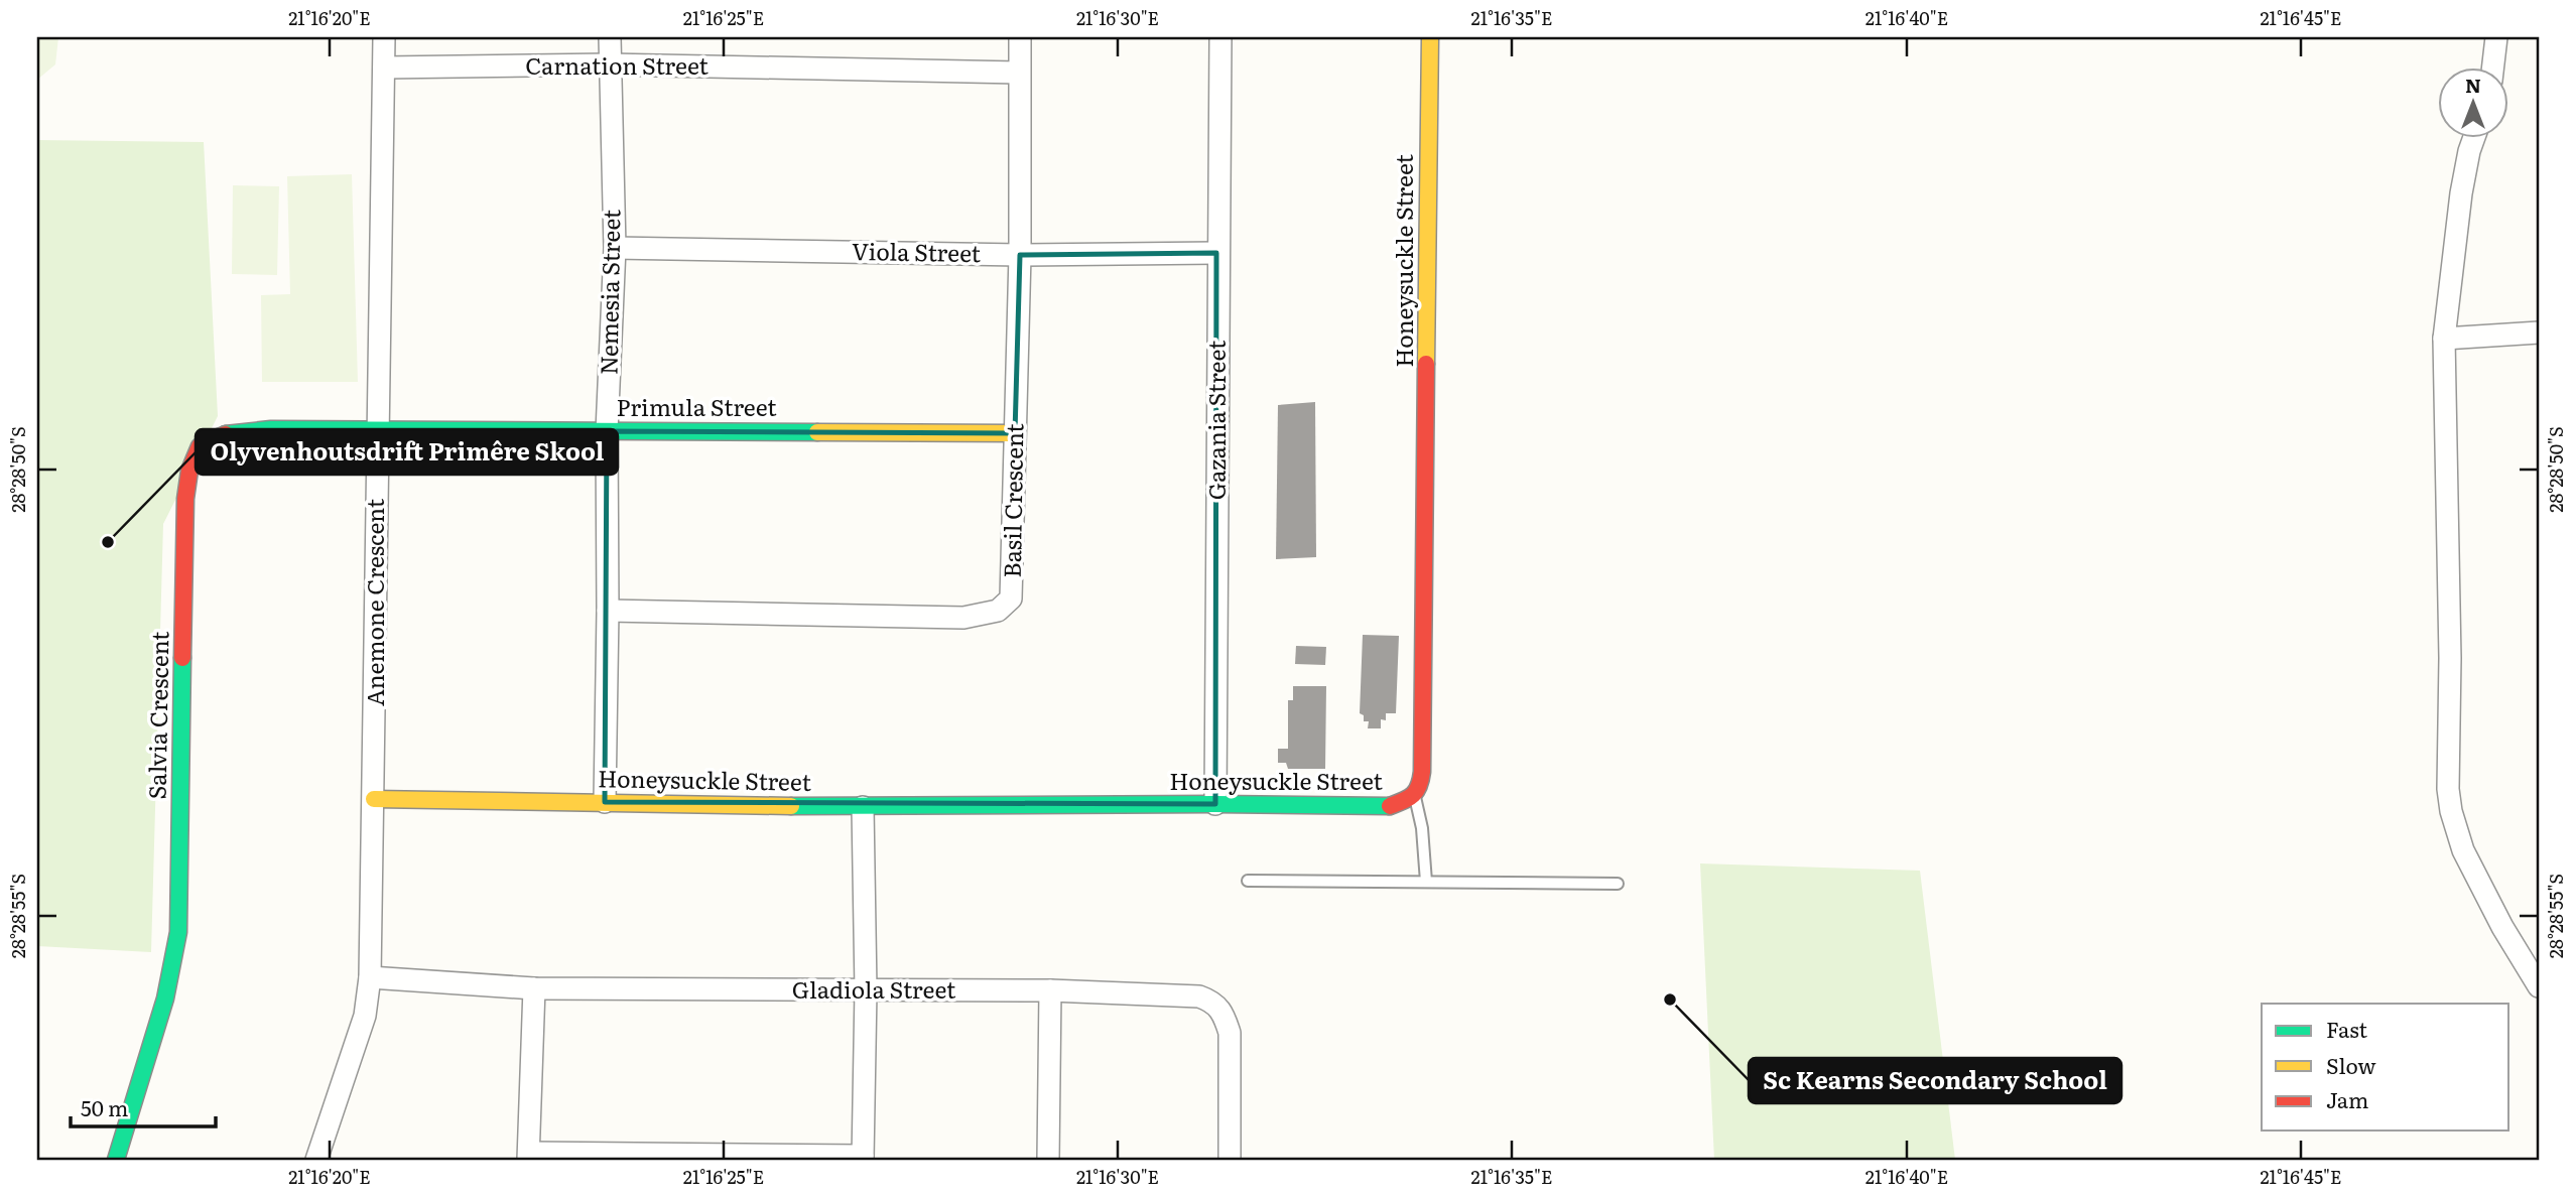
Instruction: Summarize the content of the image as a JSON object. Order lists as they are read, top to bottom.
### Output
{
  "streets": {
    "street": [
      "Carnation Street",
      "Viola Street",
      "Honeysuckle Street",
      "Nemesia Street",
      "Primula Street",
      "Gazania Street",
      "Basil Crescent",
      "Anemone Crescent",
      "Salvia Crescent",
      "Gladiola Street"
    ]
  },
  "crossings": [
    ["Carnation Street", "Nemesia Street"],
    ["Carnation Street", "Basil Crescent"],
    ["Carnation Street", "Anemone Crescent"],
    ["Viola Street", "Nemesia Street"],
    ["Viola Street", "Gazania Street"],
    ["Viola Street", "Basil Crescent"],
    ["Honeysuckle Street", "Nemesia Street"],
    ["Honeysuckle Street", "Gazania Street"],
    ["Honeysuckle Street", "Anemone Crescent"],
    ["Nemesia Street", "Primula Street"],
    ["Nemesia Street", "Basil Crescent"],
    ["Primula Street", "Basil Crescent"],
    ["Primula Street", "Anemone Crescent"],
    ["Primula Street", "Salvia Crescent"],
    ["Anemone Crescent", "Salvia Crescent"],
    ["Anemone Crescent", "Gladiola Street"]
  ],
  "places": ["Olyvenhoutsdrift Primêre Skool", "Sc Kearns Secondary School"],
  "legend": ["Fast", "Slow", "Jam"],
  "scale_bar": "50 m",
  "north": "top",
  "coordinates": [
    "21°16'20\"E",
    "21°16'25\"E",
    "21°16'30\"E",
    "21°16'35\"E",
    "21°16'40\"E",
    "21°16'45\"E",
    "28°28'50\"S",
    "28°28'55\"S"
  ]
}
